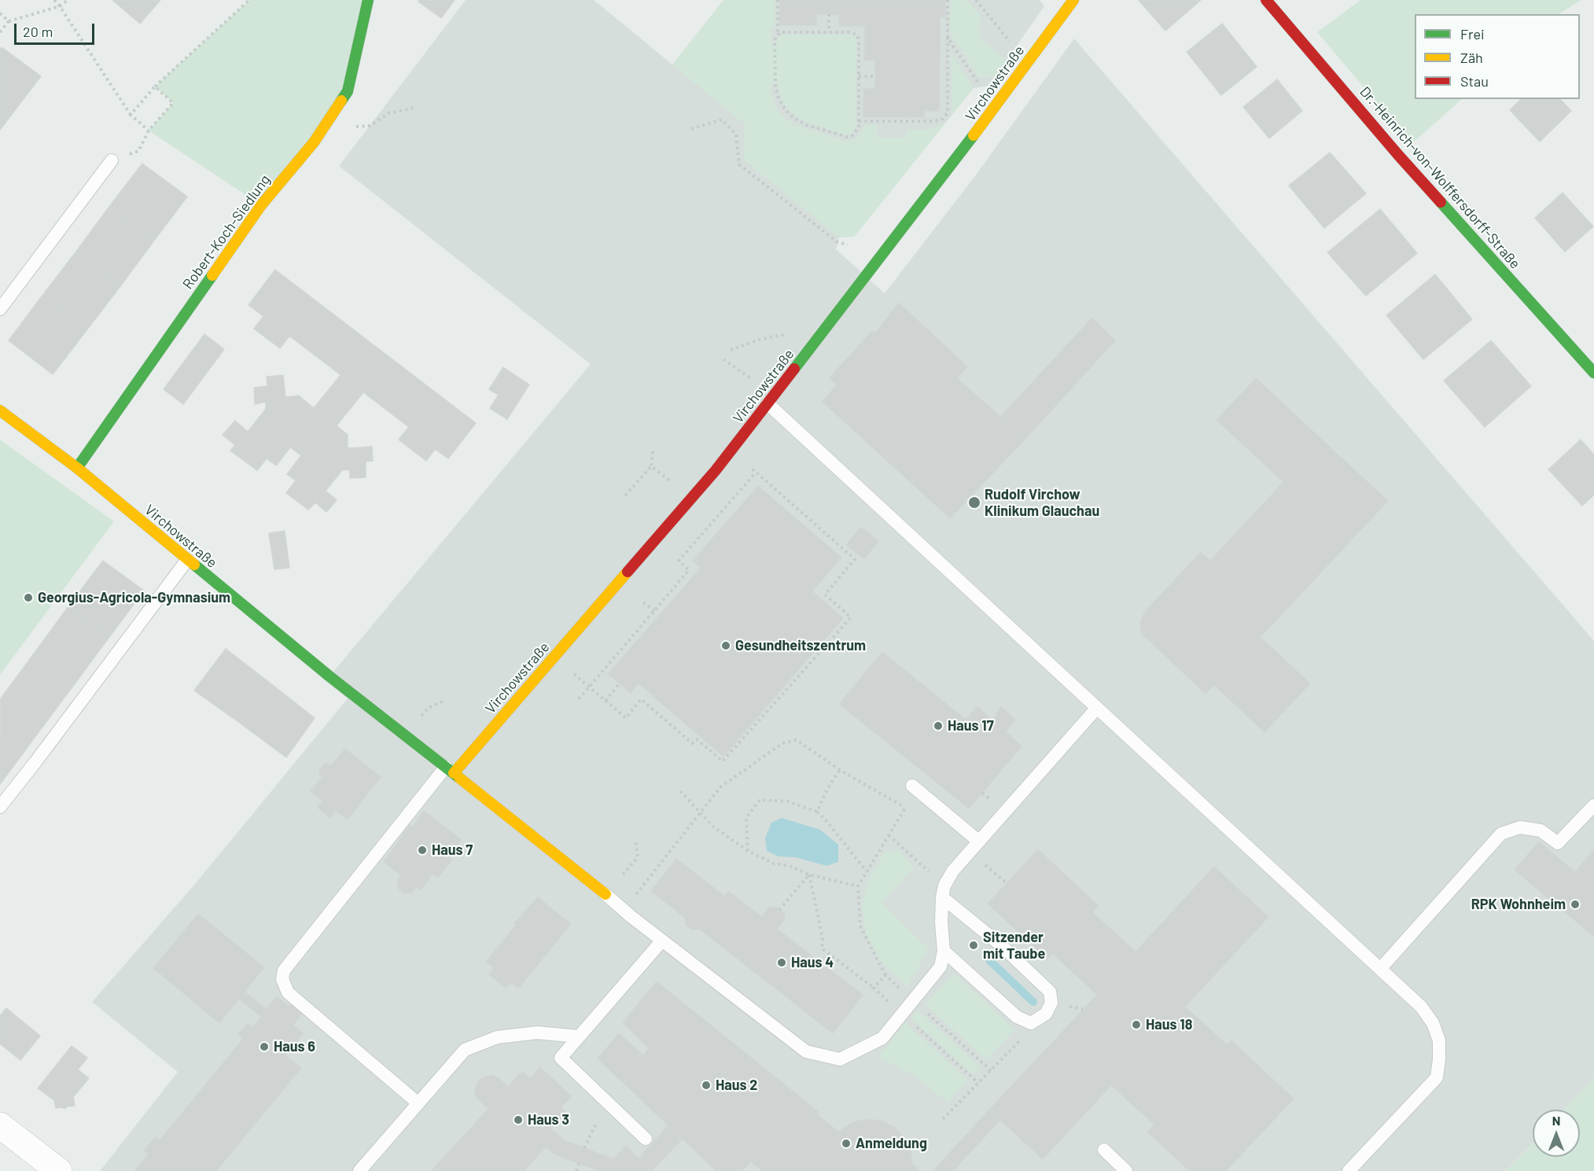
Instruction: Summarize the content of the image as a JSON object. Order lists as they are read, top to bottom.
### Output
{
  "streets": {
    "street": ["Virchowstraße", "Dr.-Heinrich-von-Wolffersdorff-Straße", "Robert-Koch-Siedlung"]
  },
  "crossings": [
    ["Virchowstraße", "Robert-Koch-Siedlung"]
  ],
  "places": [
    "Rudolf Virchow Klinikum Glauchau",
    "Georgius-Agricola-Gymnasium",
    "Gesundheitszentrum",
    "Haus 17",
    "Haus 7",
    "RPK Wohnheim",
    "Sitzender mit Taube",
    "Haus 4",
    "Haus 18",
    "Haus 6",
    "Haus 2",
    "Haus 3",
    "Anmeldung"
  ],
  "legend": ["Frei", "Zäh", "Stau"],
  "scale_bar": "20 m",
  "north": "top"
}
